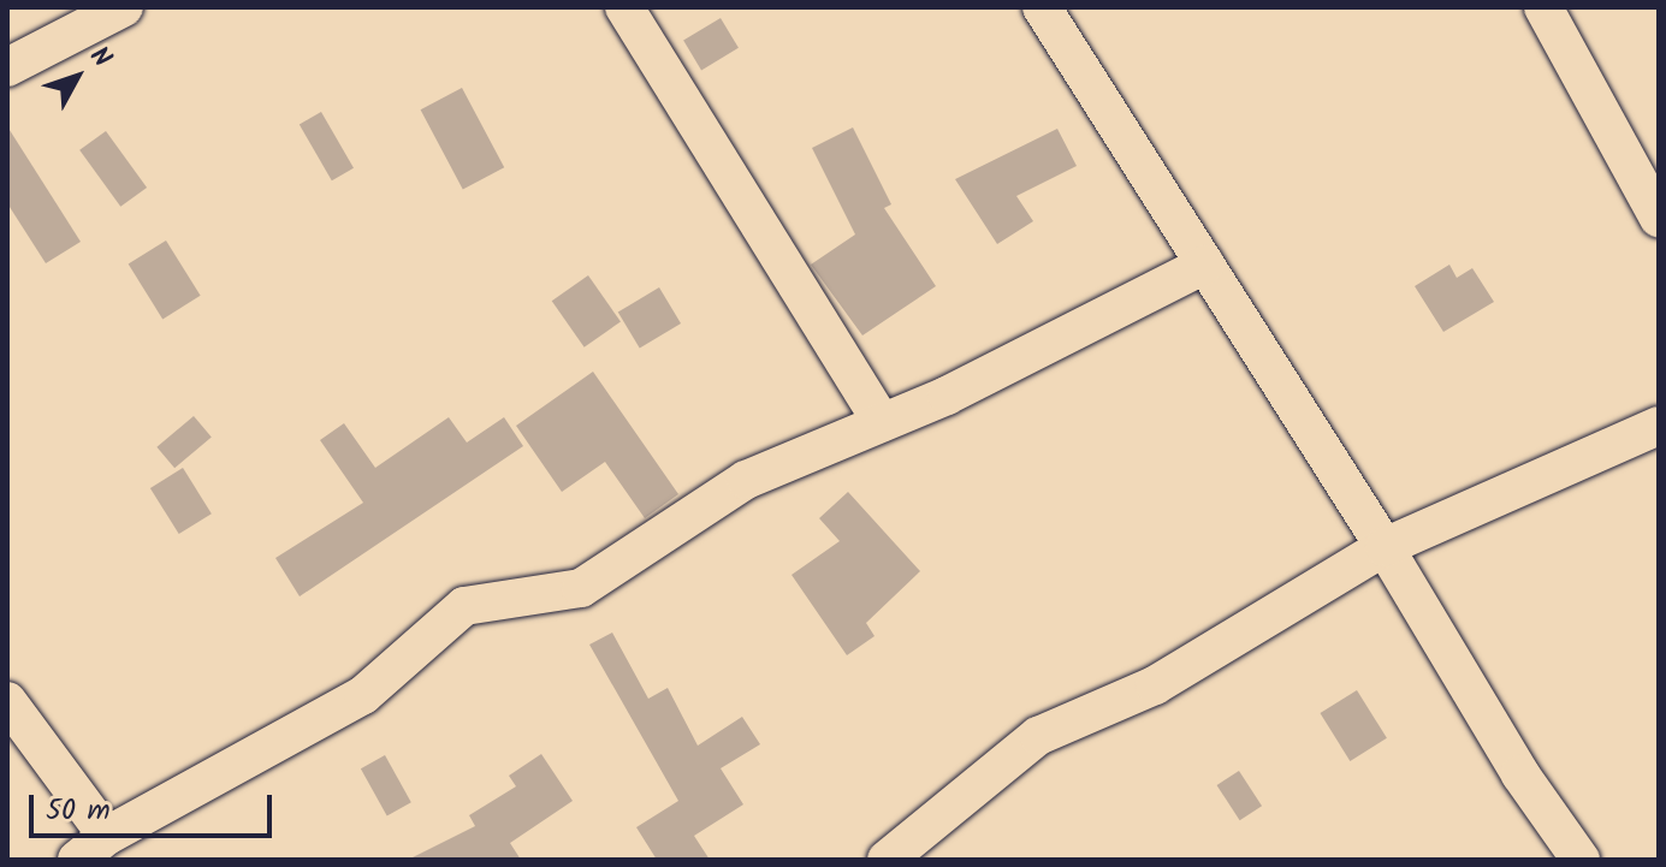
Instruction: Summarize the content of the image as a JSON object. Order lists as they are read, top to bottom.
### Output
{
  "scale_bar": "50 m",
  "north": "top right"
}
